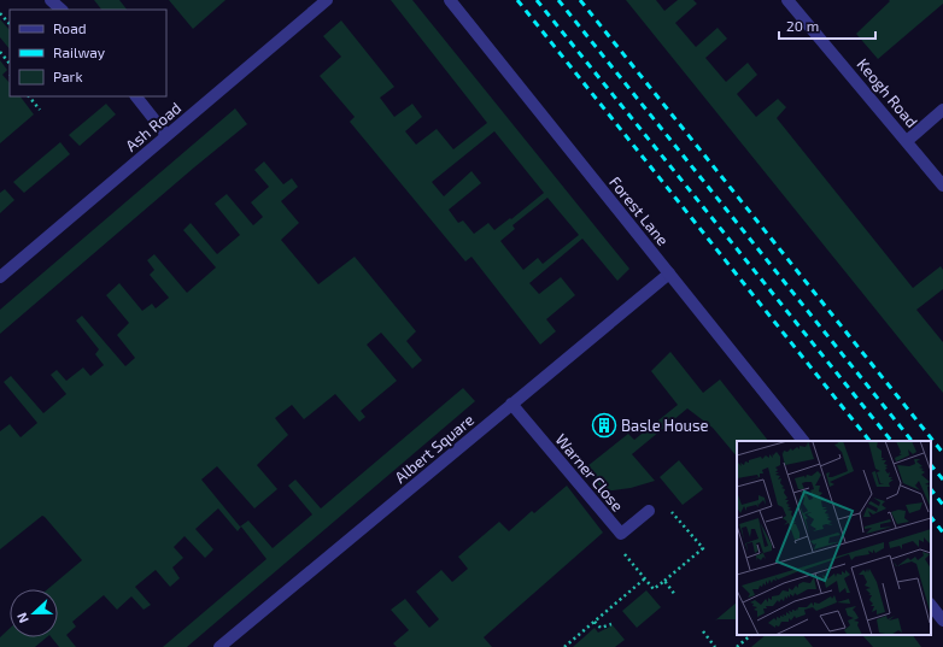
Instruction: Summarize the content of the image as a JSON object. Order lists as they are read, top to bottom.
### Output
{
  "streets": {
    "street": [
      "Keogh Road",
      "Ash Road",
      "Forest Lane",
      "Albert Square",
      "Warner Close"
    ]
  },
  "crossings": [
    ["Forest Lane", "Albert Square"],
    ["Albert Square", "Warner Close"]
  ],
  "places": {
    "building": ["Basle House"]
  },
  "legend": ["Road", "Railway", "Park"],
  "scale_bar": "20 m",
  "north": "left"
}
